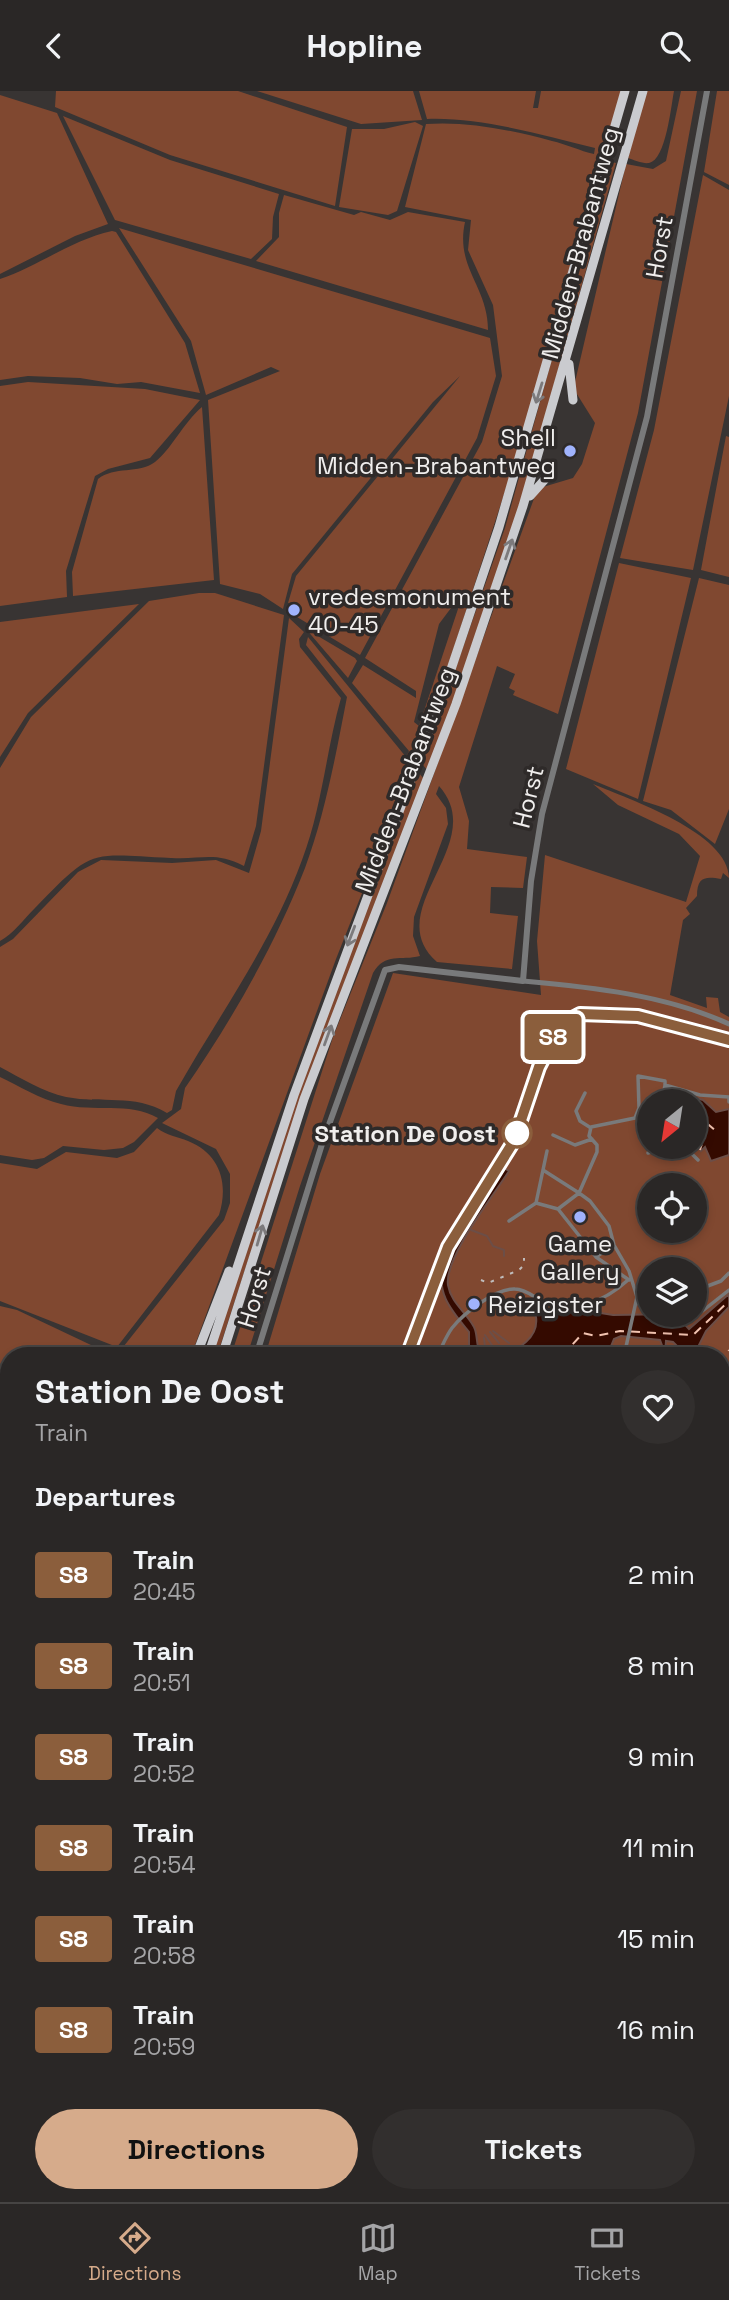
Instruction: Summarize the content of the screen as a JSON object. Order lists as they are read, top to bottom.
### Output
{
  "streets": {
    "highway": ["Midden-Brabantweg"],
    "street": ["Horst"]
  },
  "places": [
    "Shell Midden-Brabantweg",
    "vredesmonument 40-45",
    "Station De Oost",
    "Game Gallery",
    "Reizigster"
  ],
  "north": "bottom left",
  "page": {
    "header": "Hopline",
    "on_map": "S8",
    "heading": [
      ["Station De Oost", "Train"],
      "Departures"
    ],
    "list": [
      {
        "mark": "S8",
        "name": "Train",
        "note": "20:45",
        "value": "2 min"
      },
      {
        "mark": "S8",
        "name": "Train",
        "note": "20:51",
        "value": "8 min"
      },
      {
        "mark": "S8",
        "name": "Train",
        "note": "20:52",
        "value": "9 min"
      },
      {
        "mark": "S8",
        "name": "Train",
        "note": "20:54",
        "value": "11 min"
      },
      {
        "mark": "S8",
        "name": "Train",
        "note": "20:58",
        "value": "15 min"
      },
      {
        "mark": "S8",
        "name": "Train",
        "note": "20:59",
        "value": "16 min"
      }
    ],
    "buttons": ["Directions", "Tickets"],
    "tabs": ["Directions", "Map", "Tickets"]
  }
}
